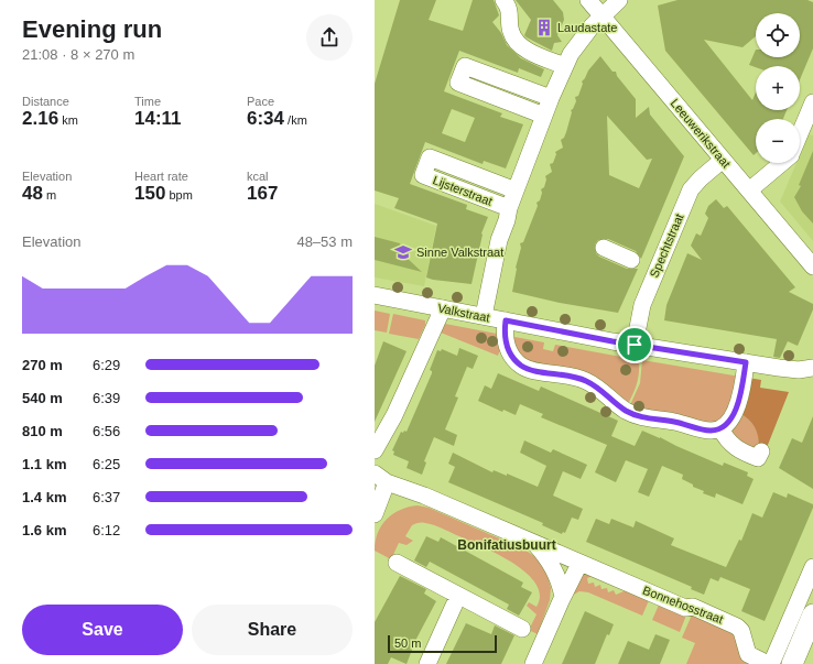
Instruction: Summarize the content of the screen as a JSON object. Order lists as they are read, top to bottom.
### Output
{
  "streets": {
    "street": [
      "Leeuwerikstraat",
      "Lijsterstraat",
      "Spechtstraat",
      "Valkstraat",
      "Bonnehosstraat"
    ]
  },
  "crossings": [
    ["Leeuwerikstraat", "Spechtstraat"],
    ["Spechtstraat", "Valkstraat"]
  ],
  "districts": ["Bonifatiusbuurt"],
  "places": {
    "building": ["Laudastate"],
    "school or university": ["Sinne Valkstraat"]
  },
  "scale_bar": "50 m",
  "page": {
    "heading": ["Evening run", "21:08 · 8 × 270 m"],
    "map_buttons": ["+", "−"],
    "stats": [
      ["Distance", "2.16 km"],
      ["Time", "14:11"],
      ["Pace", "6:34 /km"],
      ["Elevation", "48 m"],
      ["Heart rate", "150 bpm"],
      ["kcal", "167"]
    ],
    "chart": ["Elevation", "48–53 m"],
    "list": [
      {
        "name": "270 m",
        "note": "6:29"
      },
      {
        "name": "540 m",
        "note": "6:39"
      },
      {
        "name": "810 m",
        "note": "6:56"
      },
      {
        "name": "1.1 km",
        "note": "6:25"
      },
      {
        "name": "1.4 km",
        "note": "6:37"
      },
      {
        "name": "1.6 km",
        "note": "6:12"
      }
    ],
    "buttons": ["Save", "Share"],
    "scale": "50 m"
  }
}
